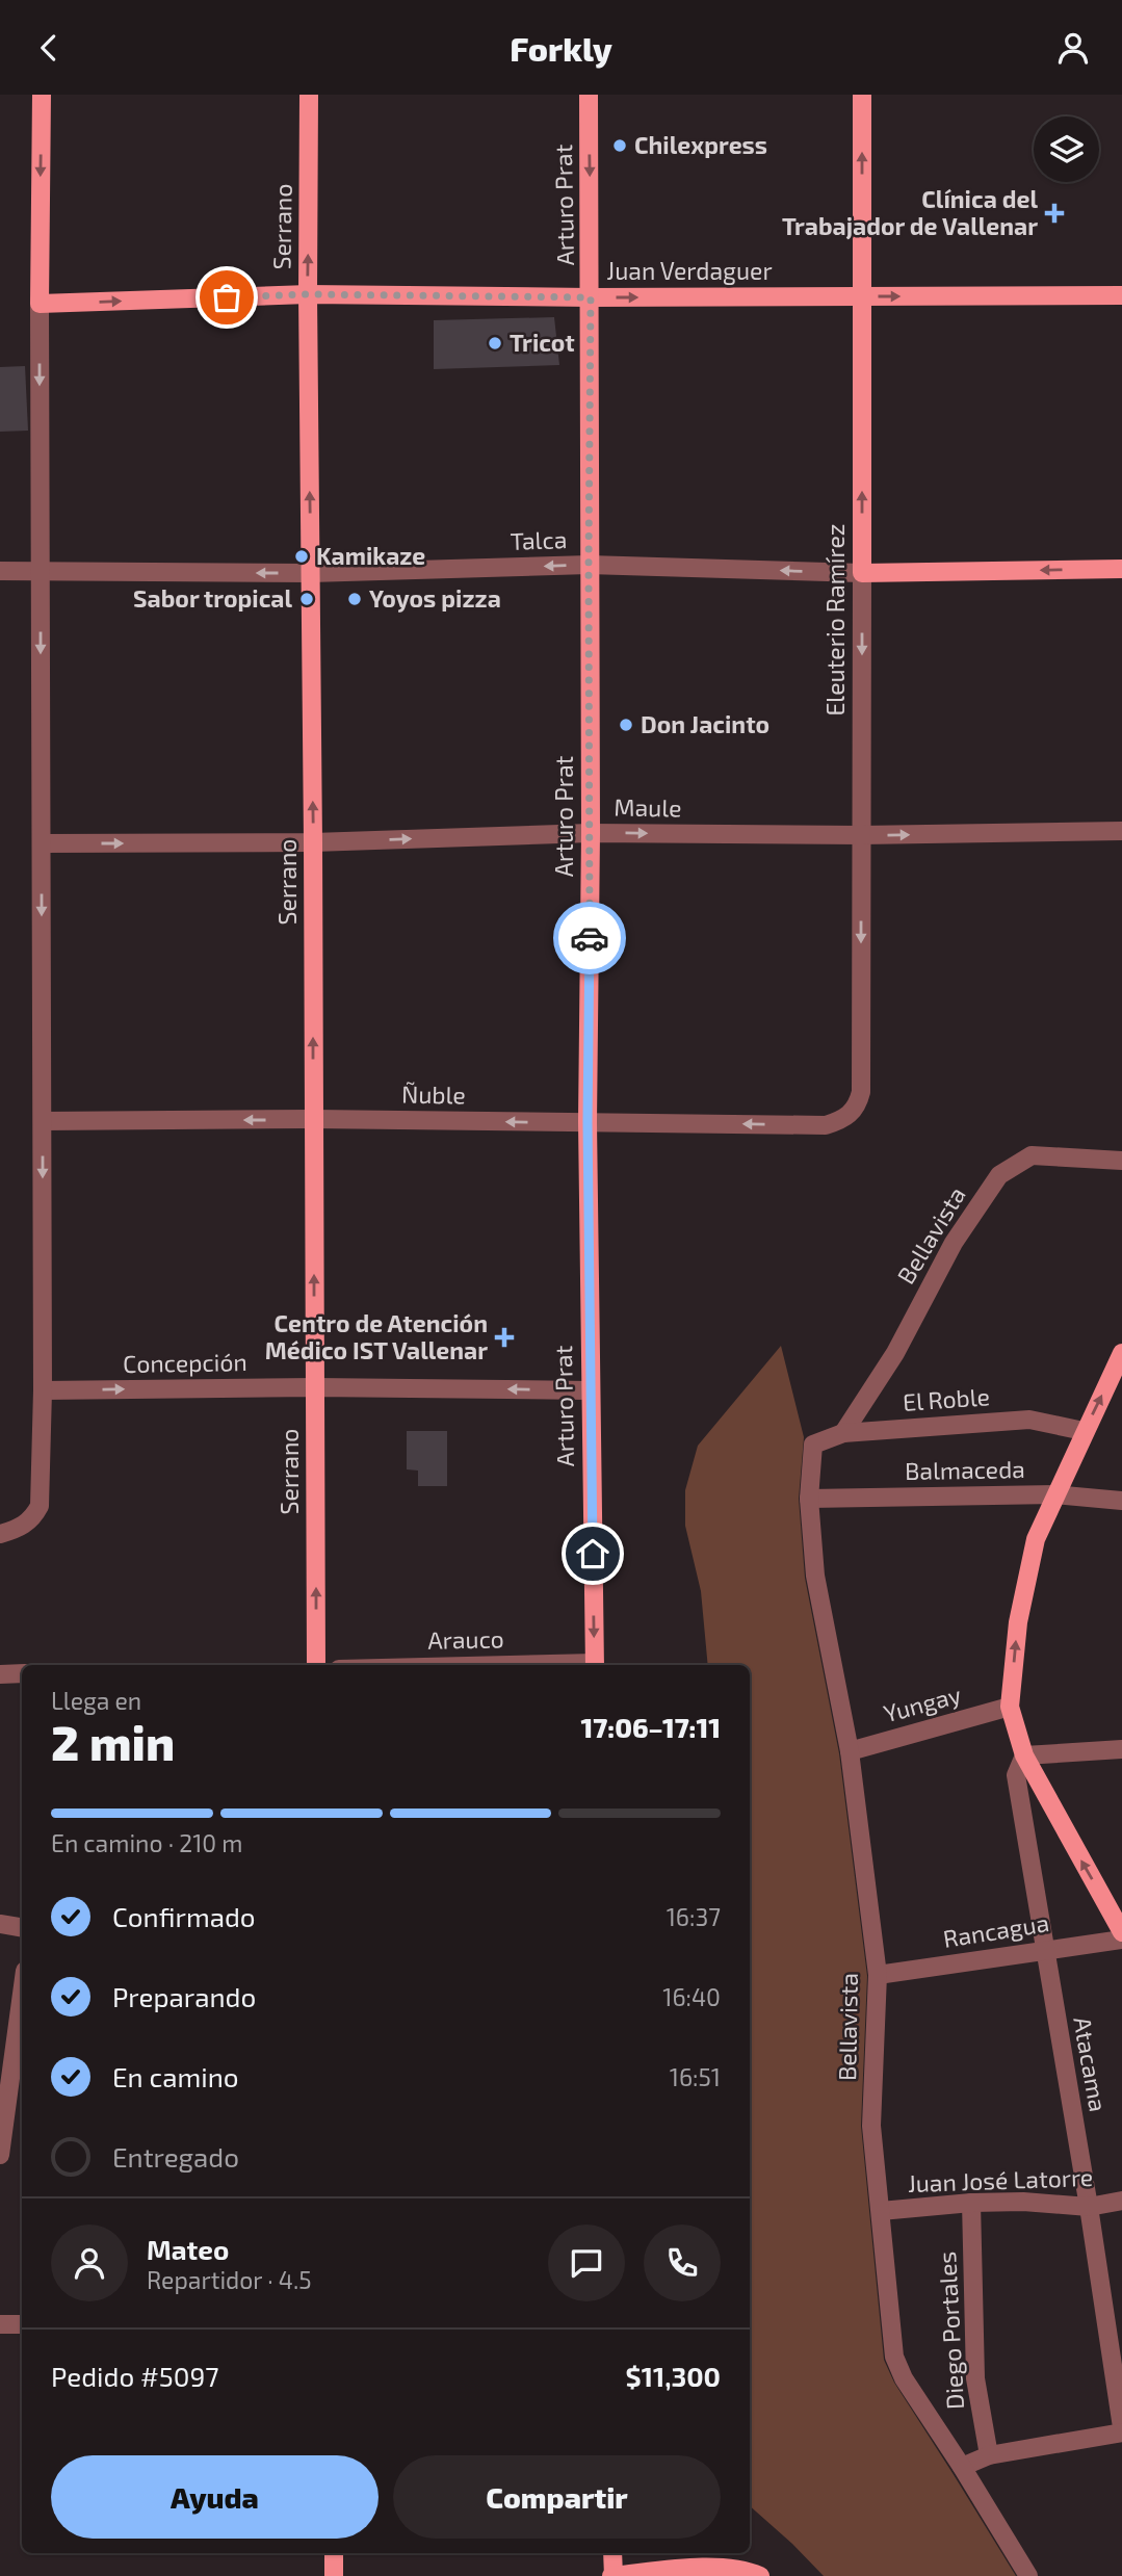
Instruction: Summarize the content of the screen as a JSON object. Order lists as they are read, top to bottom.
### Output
{
  "streets": {
    "main road": [
      "Arturo Prat",
      "Serrano",
      "Juan Verdaguer",
      "Talca",
      "Eleuterio Ramírez"
    ],
    "street": [
      "Maule",
      "Ñuble",
      "Bellavista",
      "Concepción",
      "El Roble",
      "Balmaceda",
      "Yungay",
      "Rancagua",
      "Atacama",
      "Juan José Latorre",
      "Diego Portales"
    ]
  },
  "crossings": [
    ["Arturo Prat", "Juan Verdaguer"],
    ["Arturo Prat", "Talca"],
    ["Arturo Prat", "Maule"],
    ["Arturo Prat", "Ñuble"],
    ["Arturo Prat", "Concepción"],
    ["Serrano", "Juan Verdaguer"],
    ["Serrano", "Talca"],
    ["Serrano", "Maule"],
    ["Serrano", "Ñuble"],
    ["Serrano", "Concepción"],
    ["Juan Verdaguer", "Eleuterio Ramírez"],
    ["Talca", "Eleuterio Ramírez"],
    ["Eleuterio Ramírez", "Maule"],
    ["Eleuterio Ramírez", "Ñuble"],
    ["Bellavista", "El Roble"],
    ["Bellavista", "Balmaceda"],
    ["Bellavista", "Yungay"],
    ["Bellavista", "Rancagua"],
    ["Bellavista", "Juan José Latorre"],
    ["Rancagua", "Atacama"],
    ["Atacama", "Juan José Latorre"],
    ["Juan José Latorre", "Diego Portales"]
  ],
  "one_way": [
    "Serrano",
    "Juan Verdaguer",
    "Talca",
    "Maule",
    "Ñuble"
  ],
  "places": {
    "other": [
      "Chilexpress",
      "Tricot",
      "Kamikaze",
      "Sabor tropical",
      "Yoyos pizza",
      "Don Jacinto"
    ],
    "health": ["Clínica del Trabajador de Vallenar", "Centro de Atención Médico IST Vallenar"]
  },
  "page": {
    "header": "Forkly",
    "heading": ["2 min", "Llega en", "17:06–17:11"],
    "panel": [
      "Mateo",
      "Repartidor · 4.5",
      "Pedido #5097",
      "$11,300"
    ],
    "bar": "En camino · 210 m",
    "list": [
      ["Confirmado", "16:37"],
      ["Preparando", "16:40"],
      ["En camino", "16:51"],
      "Entregado"
    ],
    "buttons": ["Ayuda", "Compartir"]
  }
}
